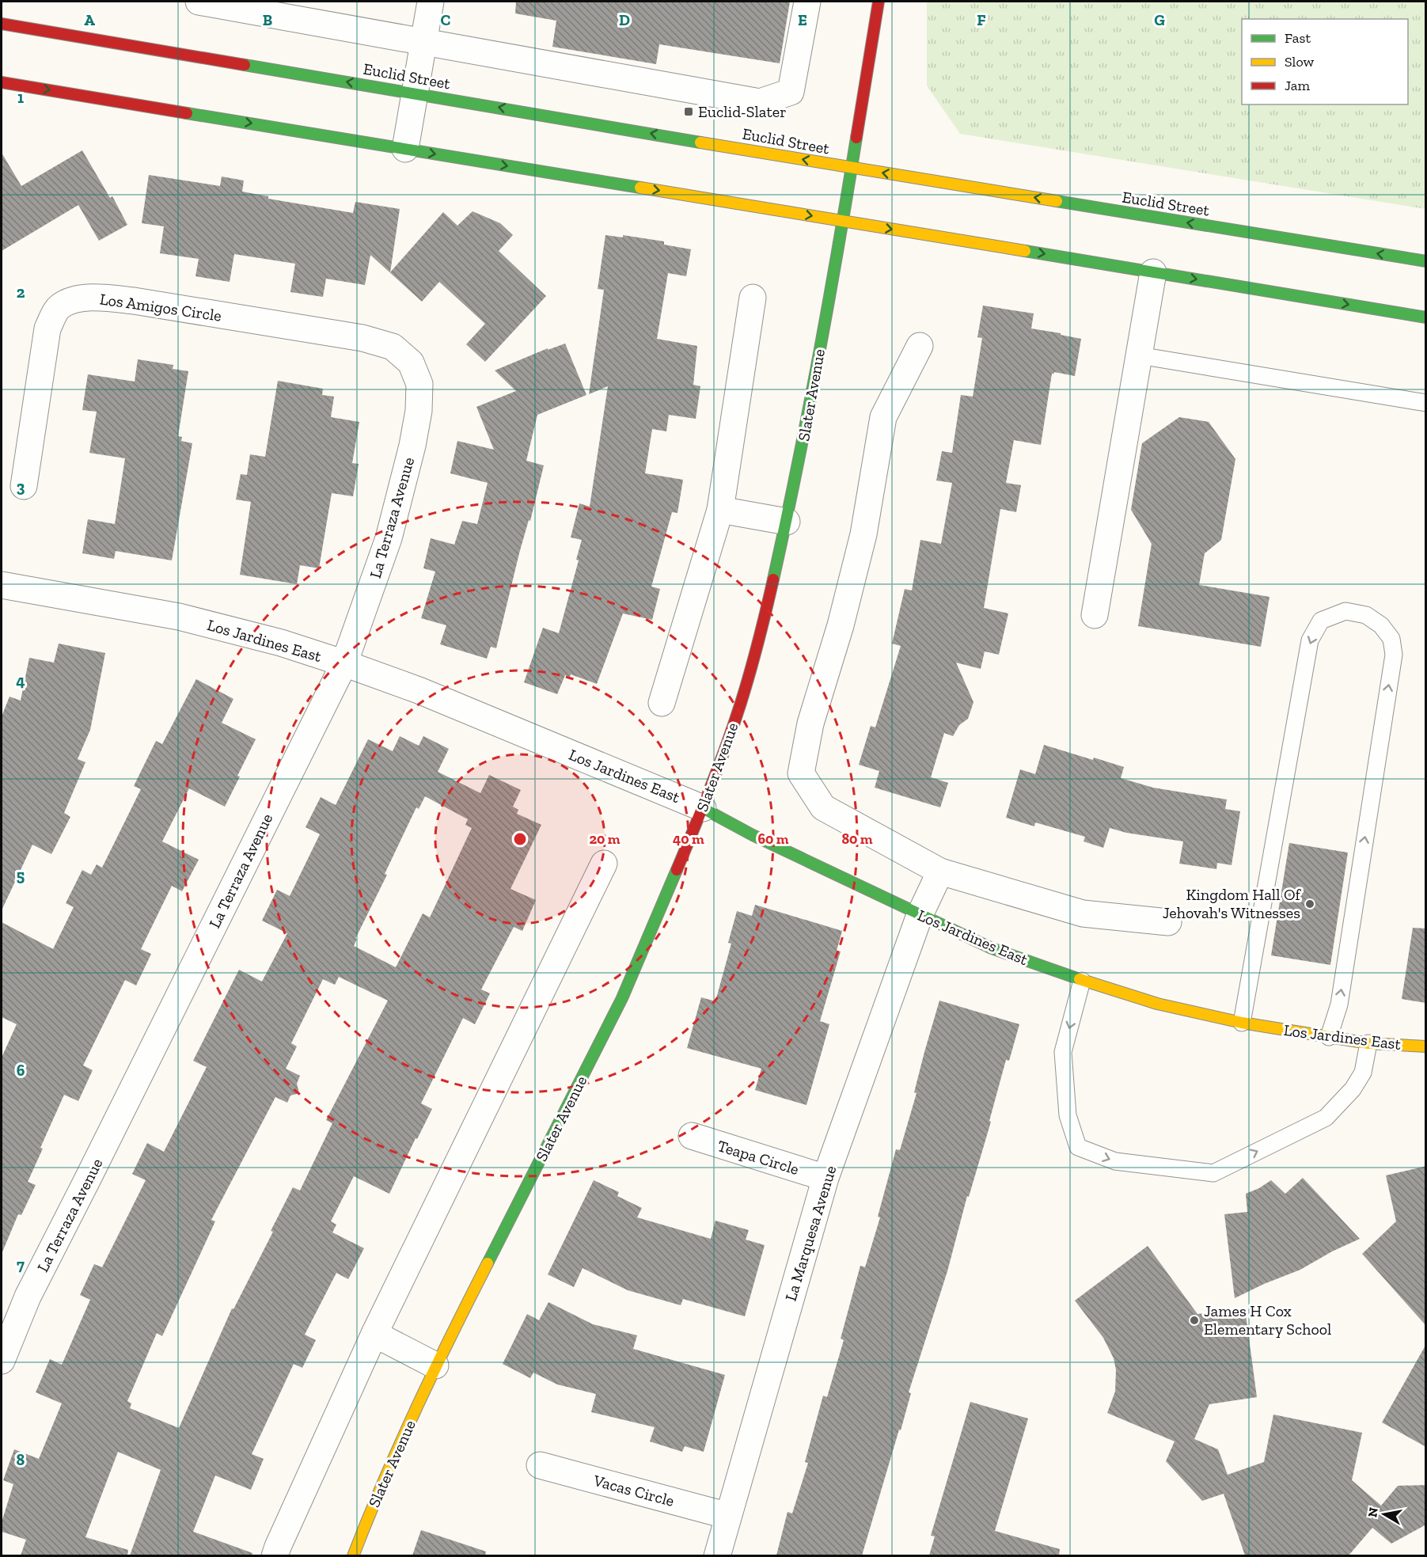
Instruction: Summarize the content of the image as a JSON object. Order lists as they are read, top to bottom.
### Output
{
  "streets": {
    "main road": ["Euclid Street", "Slater Avenue", "Los Jardines East"],
    "street": [
      "Los Amigos Circle",
      "La Terraza Avenue",
      "Teapa Circle",
      "La Marquesa Avenue",
      "Vacas Circle"
    ]
  },
  "crossings": [
    ["Euclid Street", "Slater Avenue"],
    ["Los Amigos Circle", "La Terraza Avenue"],
    ["Slater Avenue", "Los Jardines East"],
    ["La Terraza Avenue", "Los Jardines East"],
    ["Los Jardines East", "La Marquesa Avenue"],
    ["Teapa Circle", "La Marquesa Avenue"],
    ["La Marquesa Avenue", "Vacas Circle"]
  ],
  "places": {
    "transit": ["Euclid-Slater"],
    "other": ["Kingdom Hall Of Jehovah's Witnesses", "James H Cox Elementary School"]
  },
  "legend": ["Fast", "Slow", "Jam"],
  "north": "left",
  "grid": {
    "columns": [
      "A",
      "B",
      "C",
      "D",
      "E",
      "F",
      "G"
    ],
    "rows": [
      "1",
      "2",
      "3",
      "4",
      "5",
      "6",
      "7",
      "8"
    ]
  },
  "rings": [
    "20 m",
    "40 m",
    "60 m",
    "80 m"
  ]
}
